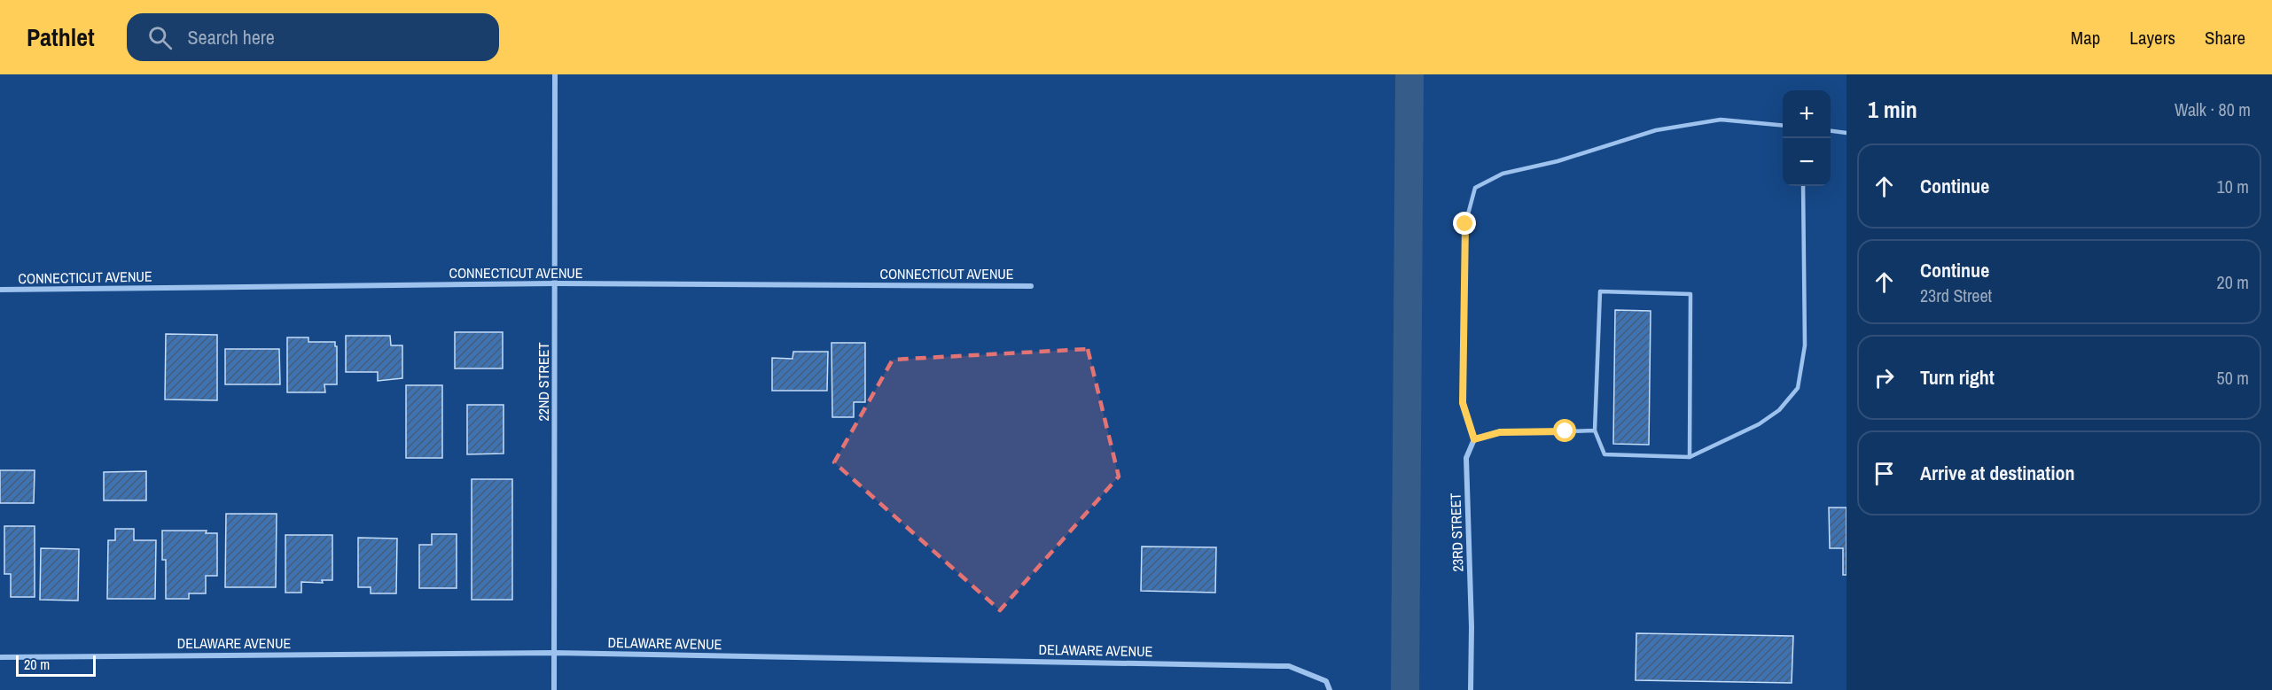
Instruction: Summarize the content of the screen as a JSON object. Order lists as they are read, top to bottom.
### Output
{
  "streets": {
    "street": [
      "CONNECTICUT AVENUE",
      "22ND STREET",
      "23RD STREET",
      "DELAWARE AVENUE"
    ]
  },
  "crossings": [
    ["CONNECTICUT AVENUE", "22ND STREET"],
    ["22ND STREET", "DELAWARE AVENUE"]
  ],
  "scale_bar": "20 m",
  "page": {
    "header": "Pathlet",
    "search": "Search here",
    "nav": ["Map", "Layers", "Share"],
    "heading": ["1 min", "Walk · 80 m"],
    "map_buttons": ["+", "−"],
    "list": [
      ["Continue", "10 m"],
      ["Continue", "23rd Street", "20 m"],
      ["Turn right", "50 m"],
      "Arrive at destination"
    ],
    "scale": "20 m"
  }
}
